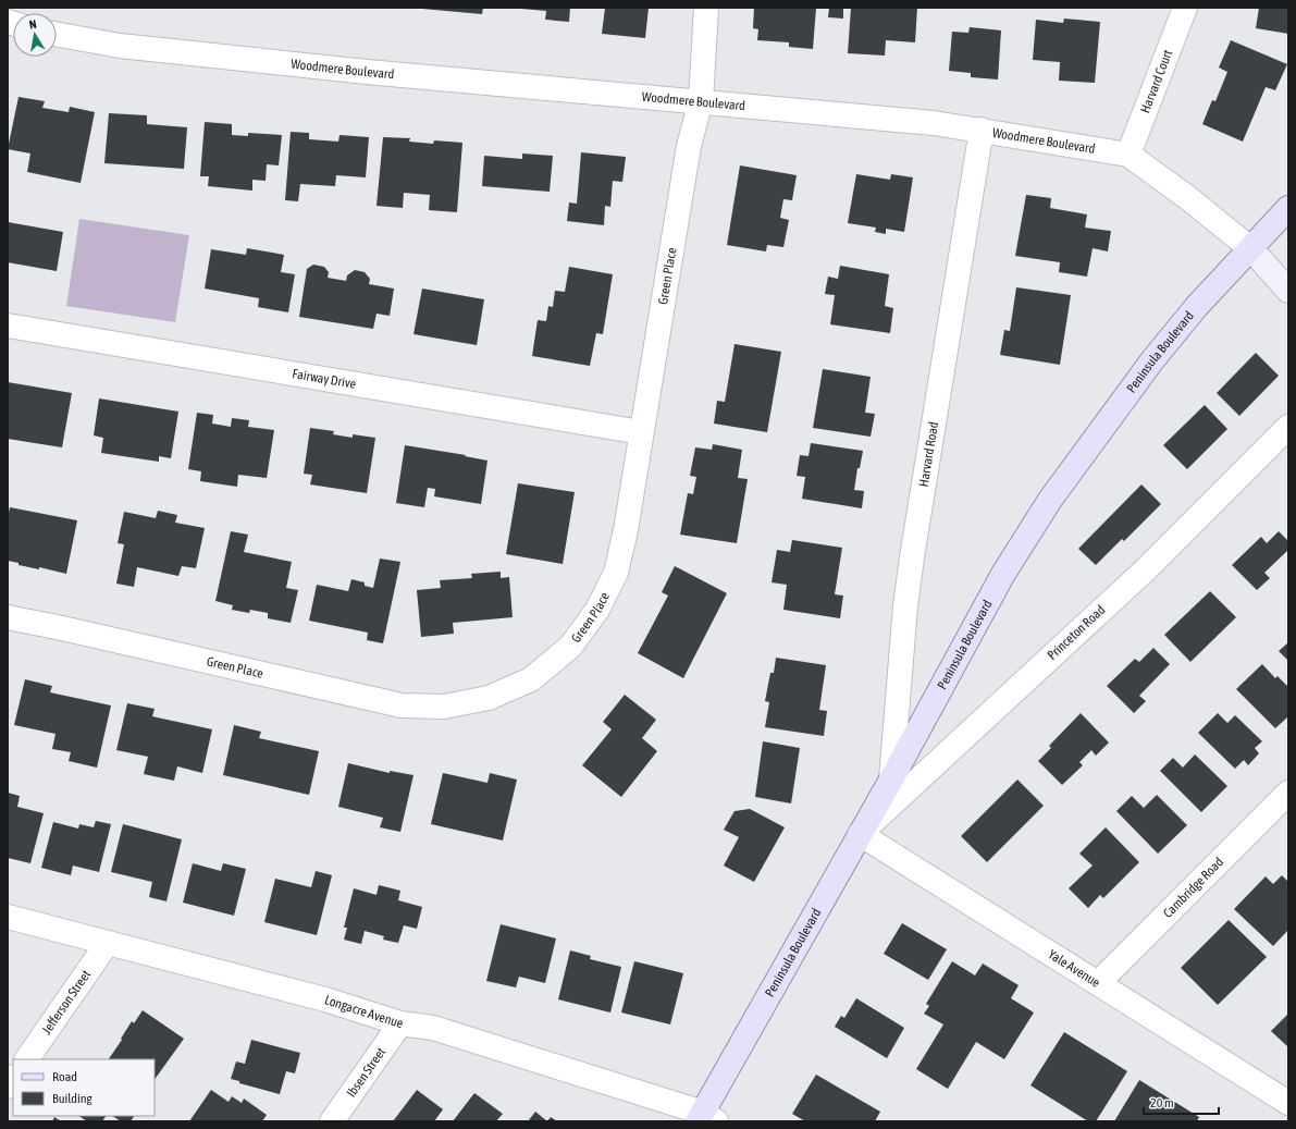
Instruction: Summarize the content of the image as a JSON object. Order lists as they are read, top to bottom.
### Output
{
  "streets": {
    "main road": ["Peninsula Boulevard"],
    "street": [
      "Woodmere Boulevard",
      "Harvard Court",
      "Green Place",
      "Fairway Drive",
      "Harvard Road",
      "Princeton Road",
      "Cambridge Road",
      "Yale Avenue",
      "Jefferson Street",
      "Longacre Avenue",
      "Ibsen Street"
    ]
  },
  "crossings": [
    ["Woodmere Boulevard", "Harvard Court"],
    ["Woodmere Boulevard", "Green Place"],
    ["Woodmere Boulevard", "Peninsula Boulevard"],
    ["Woodmere Boulevard", "Harvard Road"],
    ["Green Place", "Fairway Drive"],
    ["Peninsula Boulevard", "Harvard Road"],
    ["Peninsula Boulevard", "Princeton Road"],
    ["Peninsula Boulevard", "Yale Avenue"],
    ["Peninsula Boulevard", "Longacre Avenue"],
    ["Princeton Road", "Yale Avenue"],
    ["Cambridge Road", "Yale Avenue"],
    ["Jefferson Street", "Longacre Avenue"],
    ["Longacre Avenue", "Ibsen Street"]
  ],
  "legend": ["Road", "Building"],
  "scale_bar": "20 m",
  "north": "top"
}
